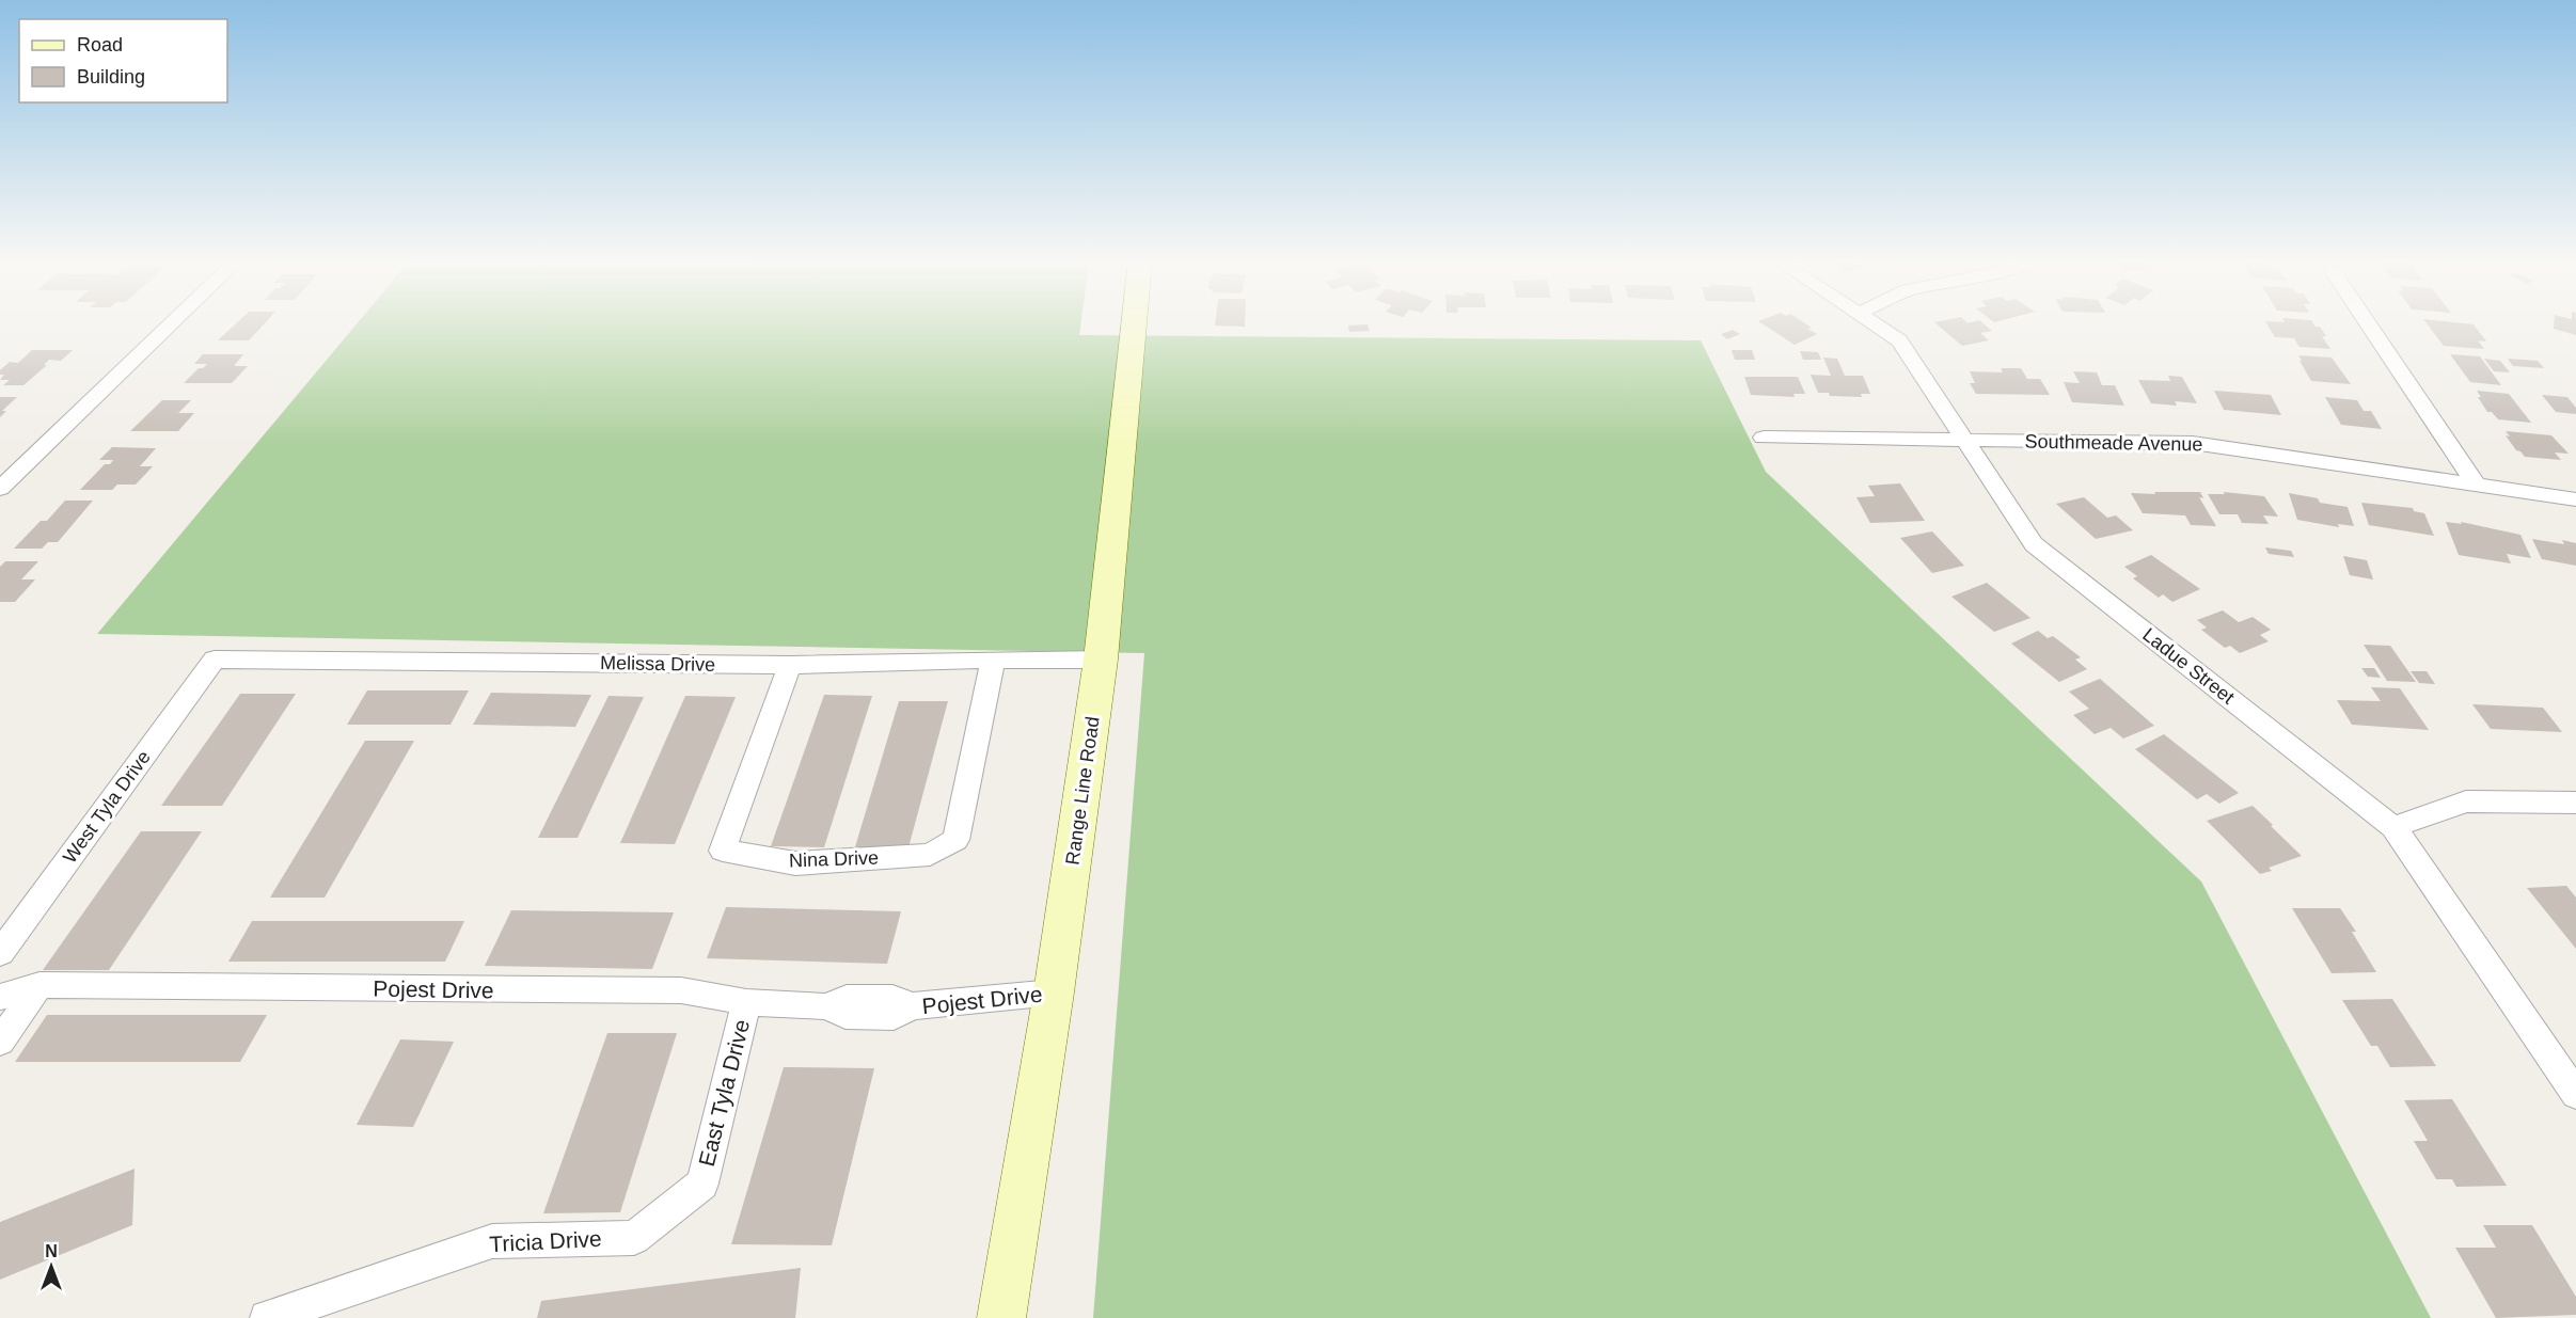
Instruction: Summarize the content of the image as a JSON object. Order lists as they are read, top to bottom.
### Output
{
  "streets": {
    "main road": ["Range Line Road"],
    "street": [
      "Southmeade Avenue",
      "Melissa Drive",
      "Ladue Street",
      "West Tyla Drive",
      "Nina Drive",
      "Pojest Drive",
      "East Tyla Drive",
      "Tricia Drive"
    ]
  },
  "crossings": [
    ["Southmeade Avenue", "Ladue Street"],
    ["Melissa Drive", "Range Line Road"],
    ["Melissa Drive", "West Tyla Drive"],
    ["Melissa Drive", "Nina Drive"],
    ["Range Line Road", "Pojest Drive"],
    ["Pojest Drive", "East Tyla Drive"],
    ["East Tyla Drive", "Tricia Drive"]
  ],
  "legend": ["Road", "Building"],
  "north": "top"
}
